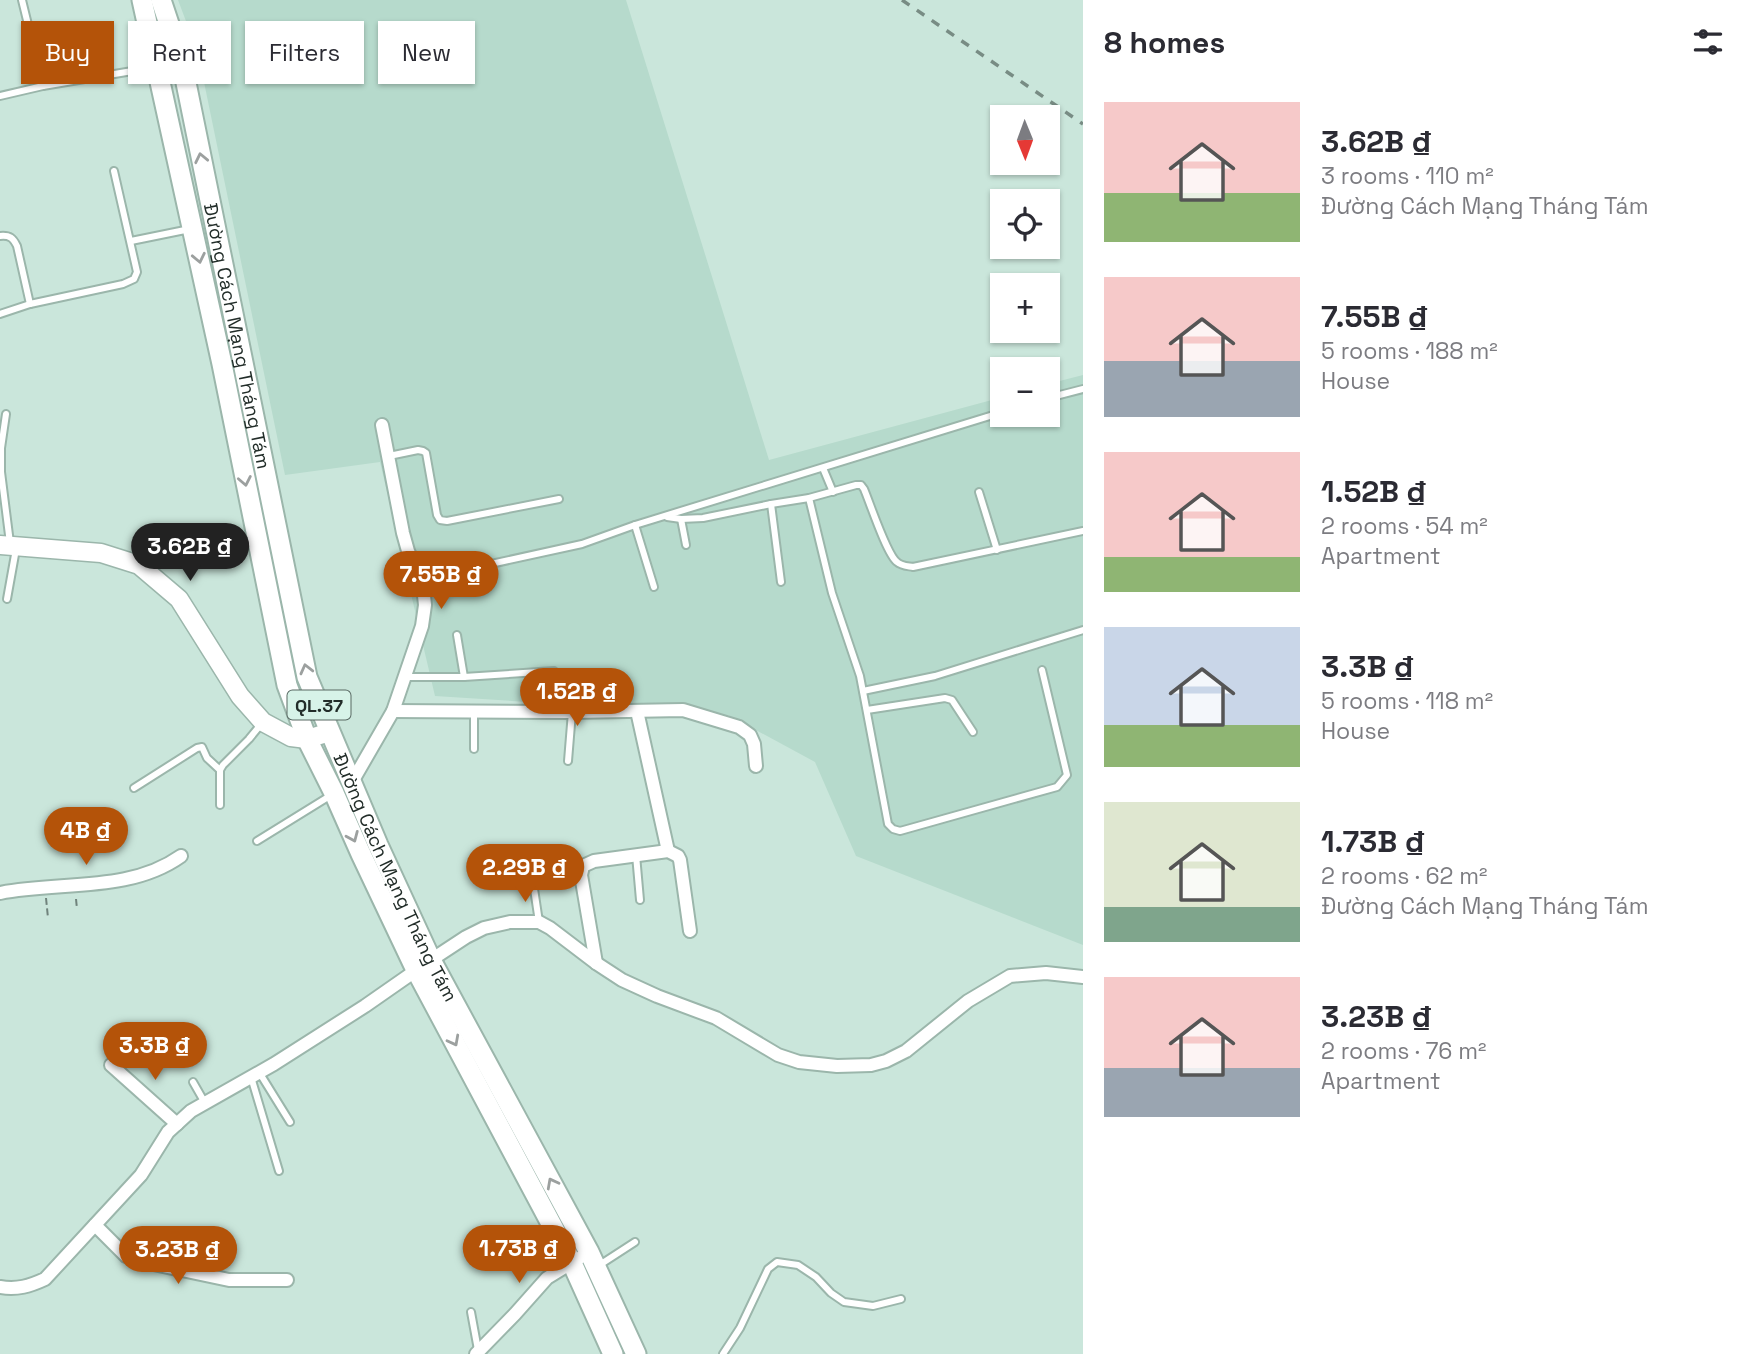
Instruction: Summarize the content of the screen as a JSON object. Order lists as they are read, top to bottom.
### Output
{
  "streets": {
    "main road": ["Đường Cách Mạng Tháng Tám", "QL.37"]
  },
  "north": "bottom",
  "page": {
    "heading": "8 homes",
    "chip": [
      "Buy",
      "Rent",
      "Filters",
      "New"
    ],
    "list": [
      {
        "name": "3.62B ₫",
        "note": "3 rooms · 110 m² · Đường Cách Mạng Tháng Tám"
      },
      {
        "name": "7.55B ₫",
        "note": "5 rooms · 188 m² · House"
      },
      {
        "name": "1.52B ₫",
        "note": "2 rooms · 54 m² · Apartment"
      },
      {
        "name": "3.3B ₫",
        "note": "5 rooms · 118 m² · House"
      },
      {
        "name": "1.73B ₫",
        "note": "2 rooms · 62 m² · Đường Cách Mạng Tháng Tám"
      },
      {
        "name": "3.23B ₫",
        "note": "2 rooms · 76 m² · Apartment"
      }
    ],
    "map_buttons": ["+", "−"],
    "price": [
      "3.62B ₫",
      "7.55B ₫",
      "1.52B ₫",
      "4B ₫",
      "2.29B ₫",
      "3.3B ₫",
      "1.73B ₫",
      "3.23B ₫"
    ]
  }
}
